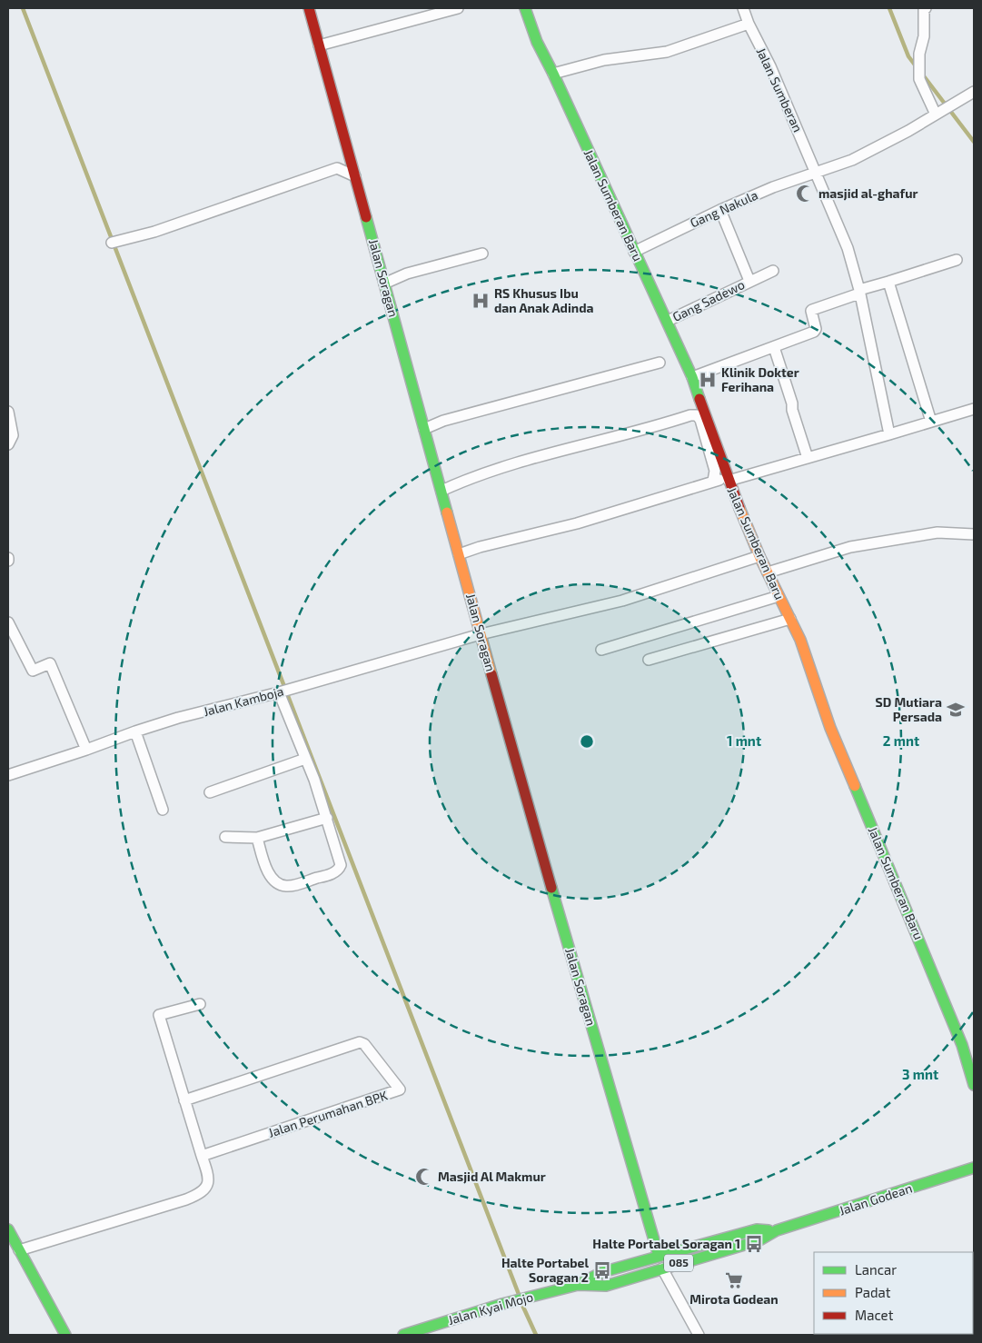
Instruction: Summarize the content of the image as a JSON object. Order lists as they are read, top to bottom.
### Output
{
  "streets": {
    "street": [
      "Jalan Sumberan",
      "Jalan Sumberan Baru",
      "Gang Nakula",
      "Jalan Soragan",
      "Gang Sadewo",
      "Jalan Kamboja",
      "Jalan Perumahan BPK",
      "Jalan Godean",
      "085",
      "Jalan Kyai Mojo"
    ]
  },
  "crossings": [
    ["Jalan Sumberan", "Gang Nakula"],
    ["Jalan Sumberan Baru", "Gang Nakula"],
    ["Jalan Sumberan Baru", "Gang Sadewo"],
    ["Jalan Sumberan Baru", "Jalan Kamboja"],
    ["Jalan Soragan", "Jalan Kamboja"],
    ["Jalan Soragan", "Jalan Godean"],
    ["Jalan Godean", "Jalan Kyai Mojo"]
  ],
  "places": {
    "mosque": ["masjid al-ghafur", "Masjid Al Makmur"],
    "hospital": ["RS Khusus Ibu dan Anak Adinda", "Klinik Dokter Ferihana"],
    "school or university": ["SD Mutiara Persada"],
    "bus stop": ["Halte Portabel Soragan 1", "Halte Portabel Soragan 2"],
    "supermarket": ["Mirota Godean"]
  },
  "legend": ["Lancar", "Padat", "Macet"],
  "rings": ["1 mnt", "2 mnt", "3 mnt"]
}
